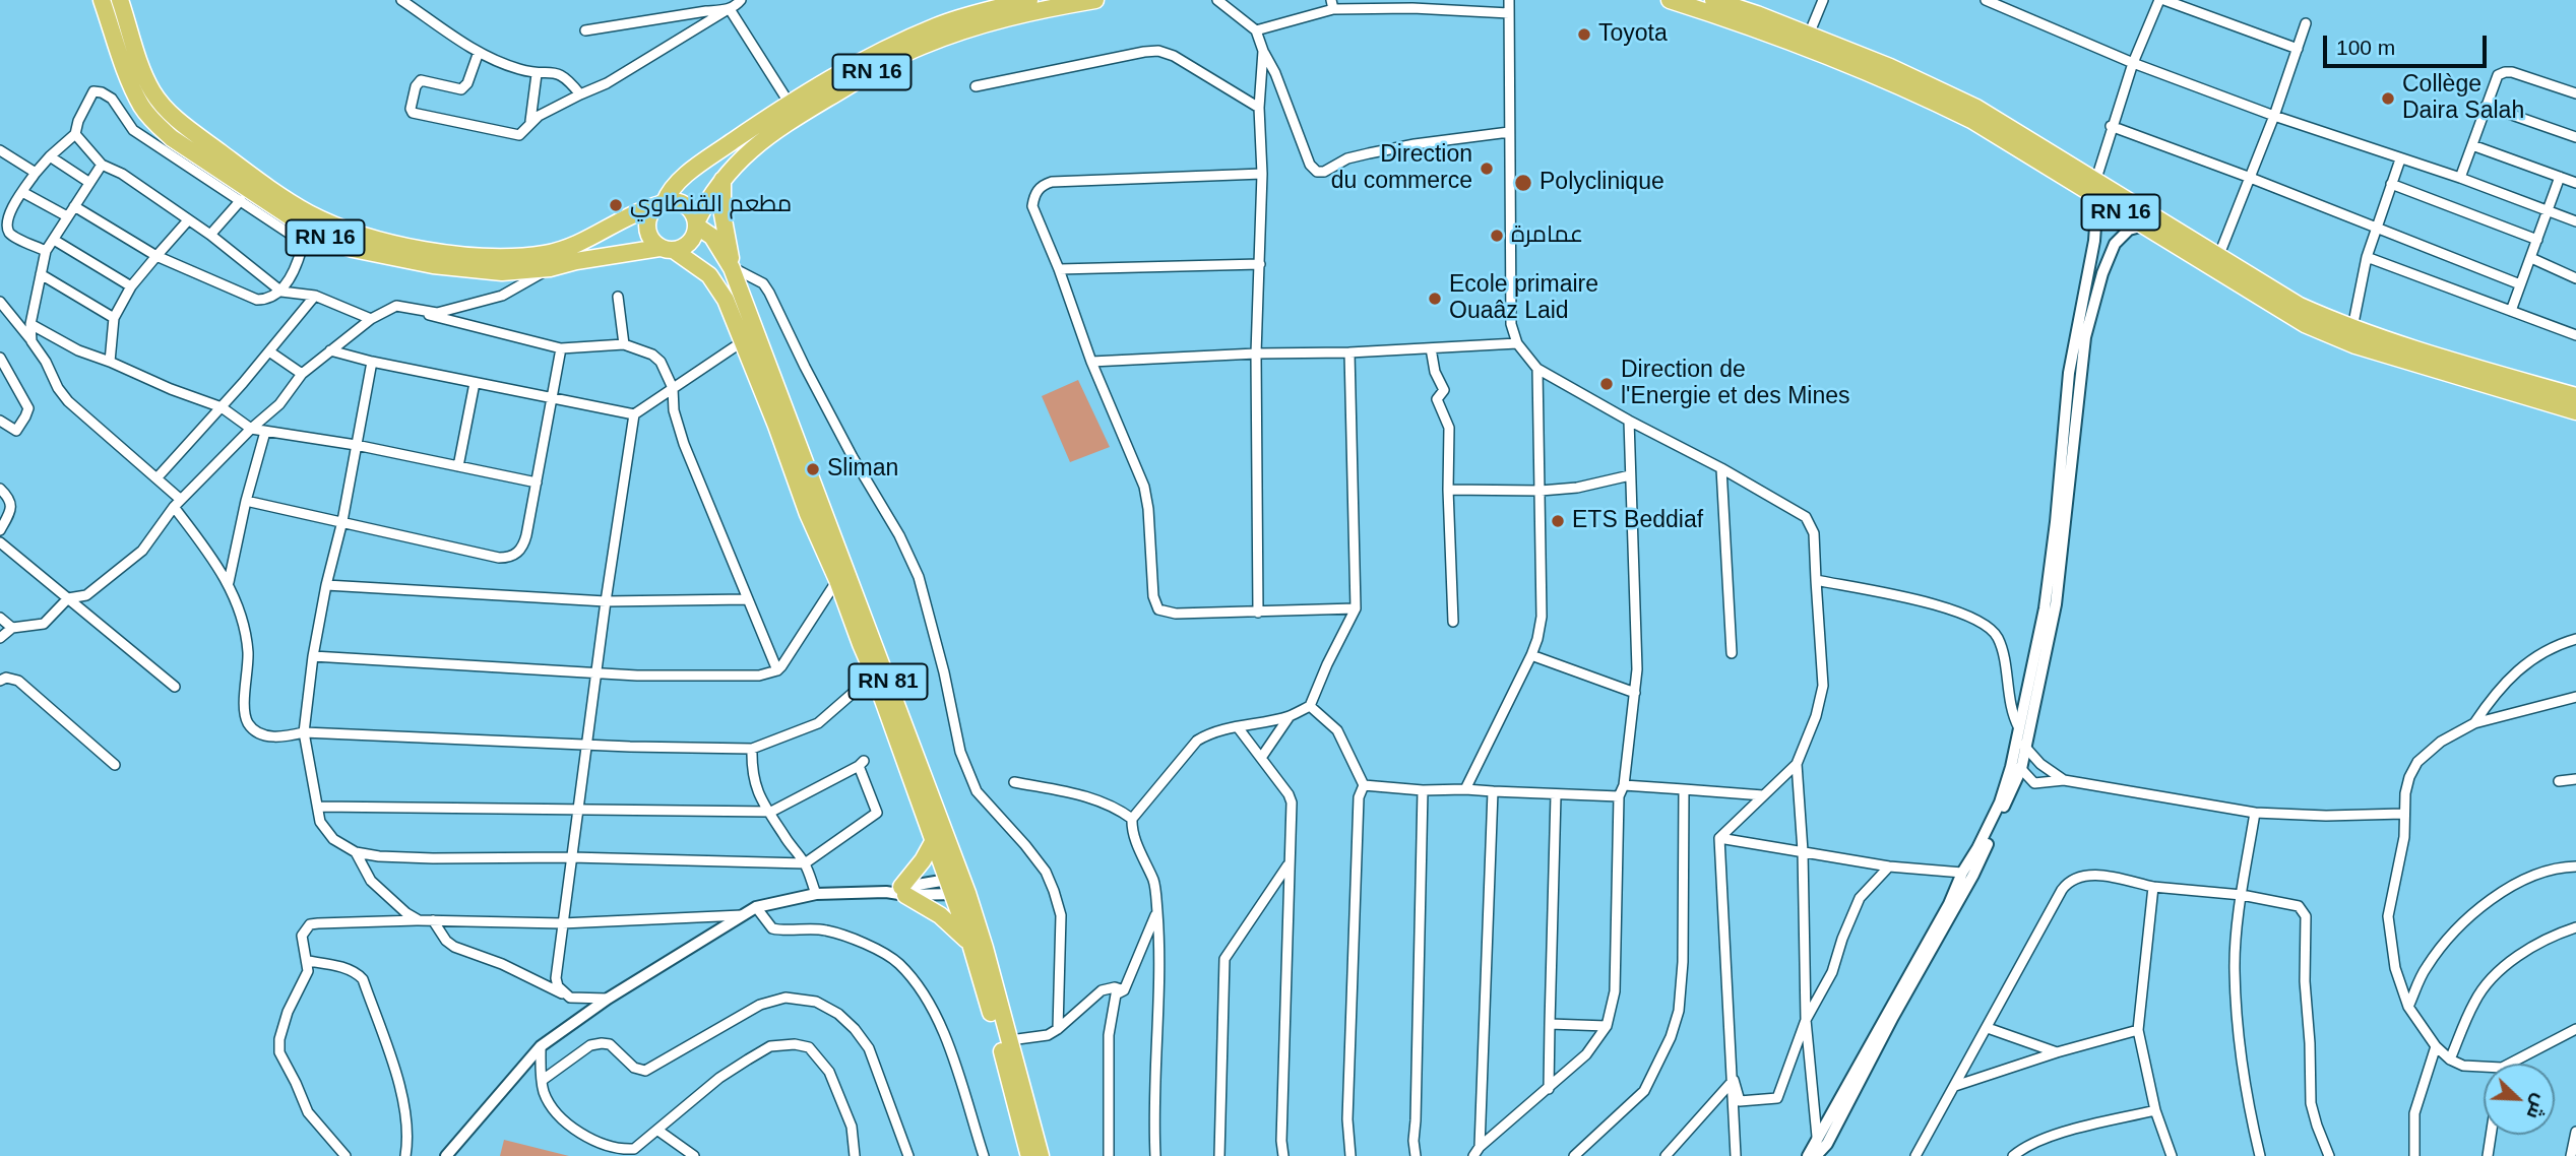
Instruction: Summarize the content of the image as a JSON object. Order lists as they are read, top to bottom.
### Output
{
  "streets": {
    "highway": ["RN 16", "RN 81"]
  },
  "crossings": [
    ["RN 16", "RN 81"]
  ],
  "places": [
    "Toyota",
    "Collège Daira Salah",
    "Direction du commerce",
    "Polyclinique",
    "مطعم القنطاوي",
    "عمامرة",
    "Ecole primaire Ouaâz Laid",
    "Direction de l'Energie et des Mines",
    "Sliman",
    "ETS Beddiaf"
  ],
  "scale_bar": "100 m",
  "north": "bottom right"
}
